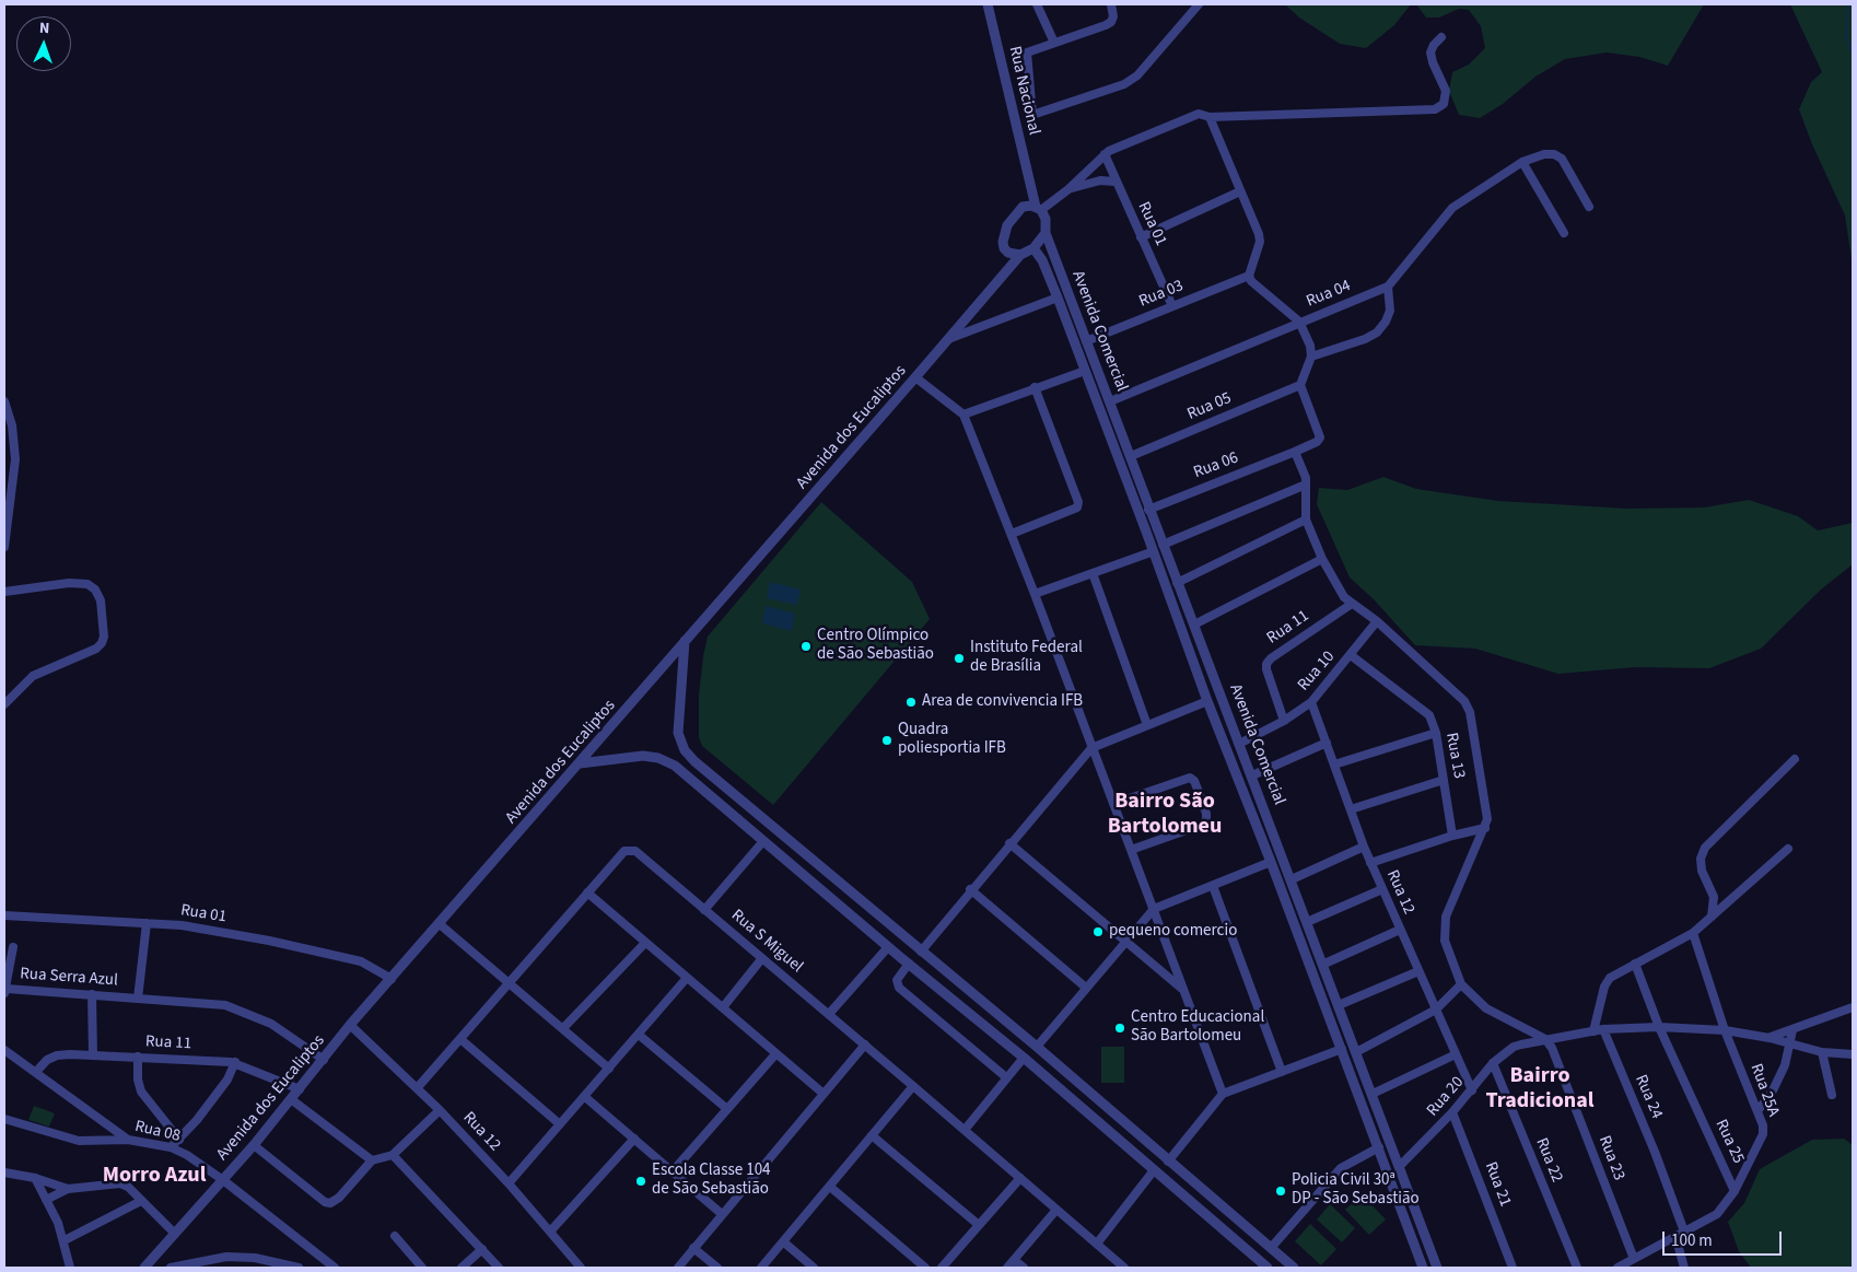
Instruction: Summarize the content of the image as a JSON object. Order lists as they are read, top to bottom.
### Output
{
  "streets": {
    "street": [
      "Rua Nacional",
      "Rua 01",
      "Rua 03",
      "Rua 04",
      "Avenida Comercial",
      "Rua 05",
      "Avenida dos Eucaliptos",
      "Rua 06",
      "Rua 11",
      "Rua 10",
      "Rua 13",
      "Rua 12",
      "Rua S Miguel",
      "Rua Serra Azul",
      "Rua 25A",
      "Rua 20",
      "Rua 24",
      "Rua 08",
      "Rua 25",
      "Rua 23",
      "Rua 22",
      "Rua 21"
    ]
  },
  "crossings": [
    ["Rua Nacional", "Avenida Comercial"],
    ["Rua Nacional", "Avenida dos Eucaliptos"],
    ["Rua 01", "Rua 03"],
    ["Rua 01", "Avenida dos Eucaliptos"],
    ["Rua 01", "Rua Serra Azul"],
    ["Rua 03", "Avenida Comercial"],
    ["Rua 04", "Avenida Comercial"],
    ["Avenida Comercial", "Rua 05"],
    ["Avenida Comercial", "Avenida dos Eucaliptos"],
    ["Avenida Comercial", "Rua 06"],
    ["Avenida Comercial", "Rua 10"],
    ["Avenida Comercial", "Rua 20"],
    ["Rua 05", "Rua 06"],
    ["Avenida dos Eucaliptos", "Rua 11"],
    ["Avenida dos Eucaliptos", "Rua 12"],
    ["Avenida dos Eucaliptos", "Rua Serra Azul"],
    ["Avenida dos Eucaliptos", "Rua 08"],
    ["Rua 11", "Rua 10"],
    ["Rua 10", "Rua 13"],
    ["Rua 10", "Rua 12"],
    ["Rua 12", "Rua S Miguel"],
    ["Rua 12", "Rua 20"],
    ["Rua 25A", "Rua 25"],
    ["Rua 20", "Rua 23"],
    ["Rua 20", "Rua 22"],
    ["Rua 20", "Rua 21"],
    ["Rua 24", "Rua 25"],
    ["Rua 25", "Rua 23"]
  ],
  "districts": ["Bairro São Bartolomeu", "Bairro Tradicional", "Morro Azul"],
  "places": [
    "Centro Olímpico de São Sebastião",
    "Instituto Federal de Brasília",
    "Area de convivencia IFB",
    "Quadra poliesportia IFB",
    "pequeno comercio",
    "Centro Educacional São Bartolomeu",
    "Escola Classe 104 de São Sebastião",
    "Policia Civil 30ª DP - São Sebastião"
  ],
  "scale_bar": "100 m",
  "north": "top"
}
